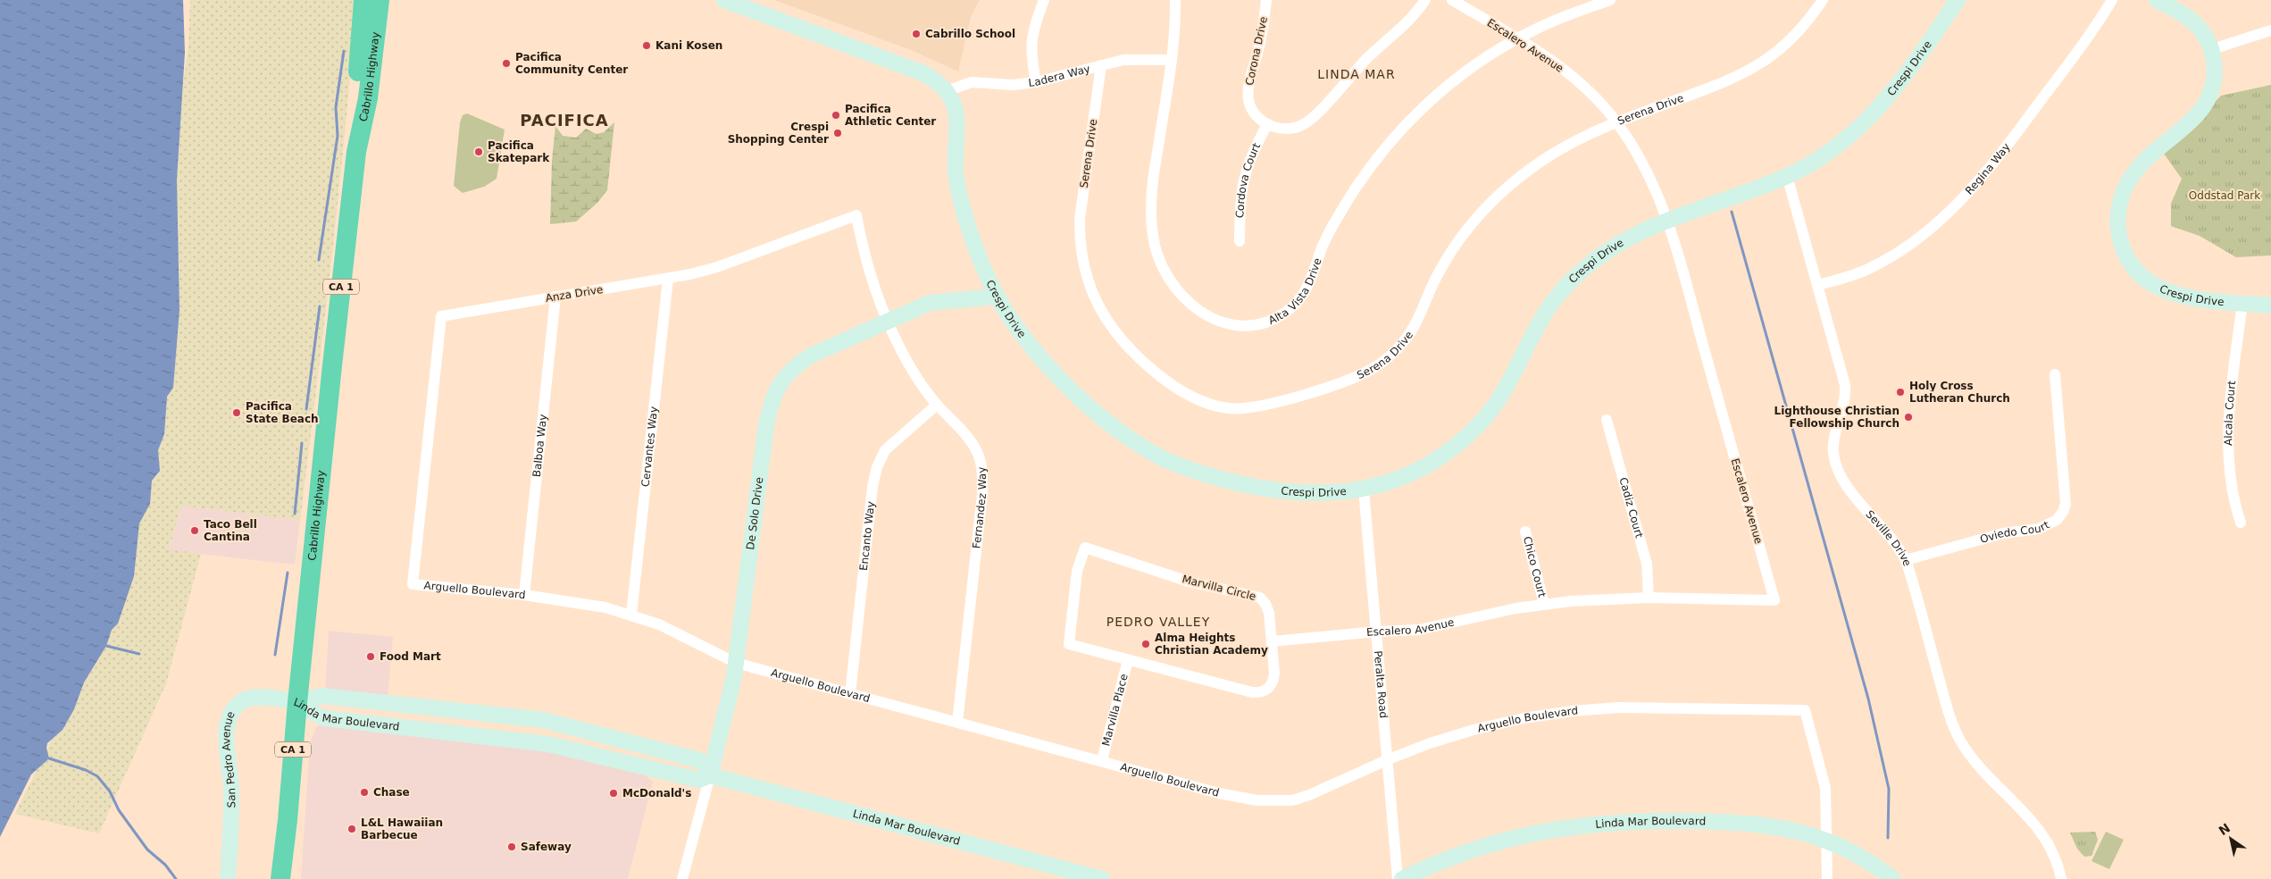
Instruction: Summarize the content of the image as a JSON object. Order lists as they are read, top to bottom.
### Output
{
  "streets": {
    "highway": ["Cabrillo Highway", "CA 1"],
    "street": [
      "Escalero Avenue",
      "Corona Drive",
      "Crespi Drive",
      "Ladera Way",
      "Serena Drive",
      "Regina Way",
      "Cordova Court",
      "Alta Vista Drive",
      "Anza Drive",
      "Alcala Court",
      "Balboa Way",
      "Cervantes Way",
      "Fernandez Way",
      "Cadiz Court",
      "De Solo Drive",
      "Oviedo Court",
      "Encanto Way",
      "Seville Drive",
      "Chico Court",
      "Marvilla Circle",
      "Arguello Boulevard",
      "Peralta Road",
      "Marvilla Place",
      "Linda Mar Boulevard",
      "San Pedro Avenue"
    ]
  },
  "crossings": [
    ["Escalero Avenue", "Crespi Drive"],
    ["Escalero Avenue", "Serena Drive"],
    ["Escalero Avenue", "Alta Vista Drive"],
    ["Escalero Avenue", "Cadiz Court"],
    ["Escalero Avenue", "Chico Court"],
    ["Escalero Avenue", "Marvilla Circle"],
    ["Escalero Avenue", "Peralta Road"],
    ["Corona Drive", "Cordova Court"],
    ["Crespi Drive", "Ladera Way"],
    ["Crespi Drive", "Alcala Court"],
    ["Crespi Drive", "De Solo Drive"],
    ["Crespi Drive", "Seville Drive"],
    ["Crespi Drive", "Peralta Road"],
    ["Cabrillo Highway", "Linda Mar Boulevard"],
    ["Cabrillo Highway", "San Pedro Avenue"],
    ["Ladera Way", "Serena Drive"],
    ["Ladera Way", "Alta Vista Drive"],
    ["Regina Way", "Seville Drive"],
    ["Anza Drive", "Balboa Way"],
    ["Anza Drive", "Cervantes Way"],
    ["Anza Drive", "Fernandez Way"],
    ["Anza Drive", "De Solo Drive"],
    ["Anza Drive", "Arguello Boulevard"],
    ["Balboa Way", "Arguello Boulevard"],
    ["Cervantes Way", "Arguello Boulevard"],
    ["Fernandez Way", "De Solo Drive"],
    ["Fernandez Way", "Encanto Way"],
    ["Fernandez Way", "Arguello Boulevard"],
    ["De Solo Drive", "Arguello Boulevard"],
    ["De Solo Drive", "Linda Mar Boulevard"],
    ["Oviedo Court", "Seville Drive"],
    ["Encanto Way", "Arguello Boulevard"],
    ["Marvilla Circle", "Marvilla Place"],
    ["Arguello Boulevard", "Peralta Road"],
    ["Arguello Boulevard", "Marvilla Place"],
    ["Arguello Boulevard", "Linda Mar Boulevard"],
    ["Linda Mar Boulevard", "San Pedro Avenue"]
  ],
  "districts": ["LINDA MAR", "PACIFICA", "PEDRO VALLEY"],
  "parks": ["Oddstad Park"],
  "places": [
    "Cabrillo School",
    "Kani Kosen",
    "Pacifica Community Center",
    "Pacifica Athletic Center",
    "Crespi Shopping Center",
    "Pacifica Skatepark",
    "Holy Cross Lutheran Church",
    "Pacifica State Beach",
    "Lighthouse Christian Fellowship Church",
    "Taco Bell Cantina",
    "Alma Heights Christian Academy",
    "Food Mart",
    "Chase",
    "McDonald's",
    "L&L Hawaiian Barbecue",
    "Safeway"
  ],
  "north": "top left"
}
